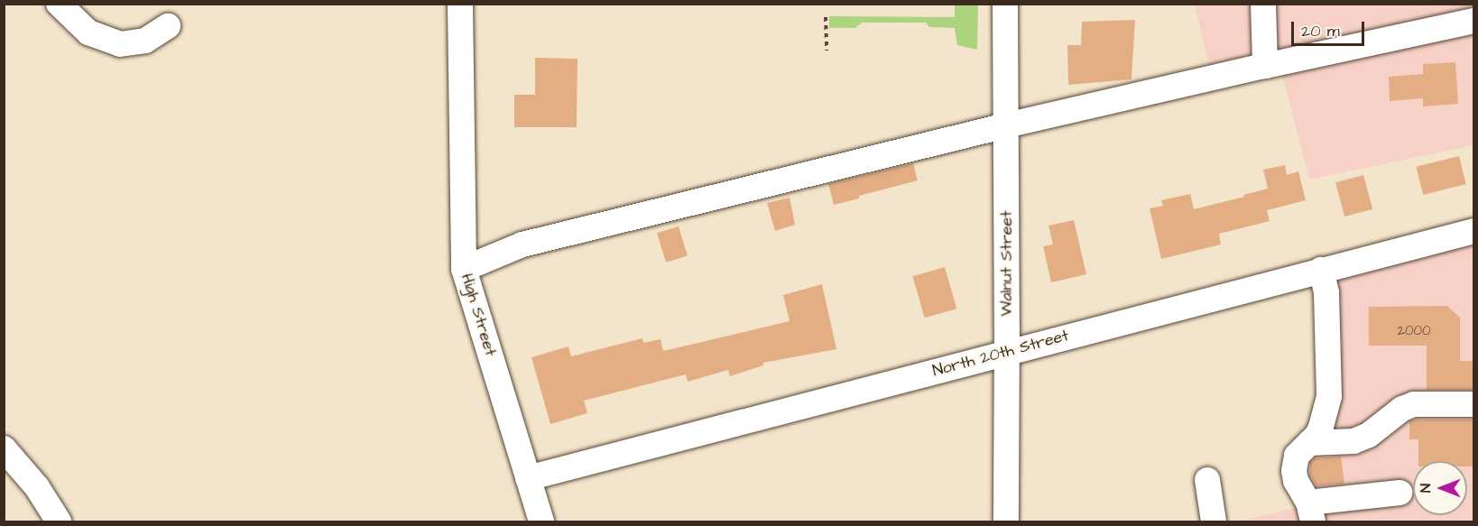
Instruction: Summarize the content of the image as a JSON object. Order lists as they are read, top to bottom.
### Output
{
  "streets": {
    "street": ["Walnut Street", "High Street", "North 20th Street"]
  },
  "crossings": [
    ["Walnut Street", "North 20th Street"],
    ["High Street", "North 20th Street"]
  ],
  "house_numbers": ["2000"],
  "scale_bar": "20 m",
  "north": "left"
}
